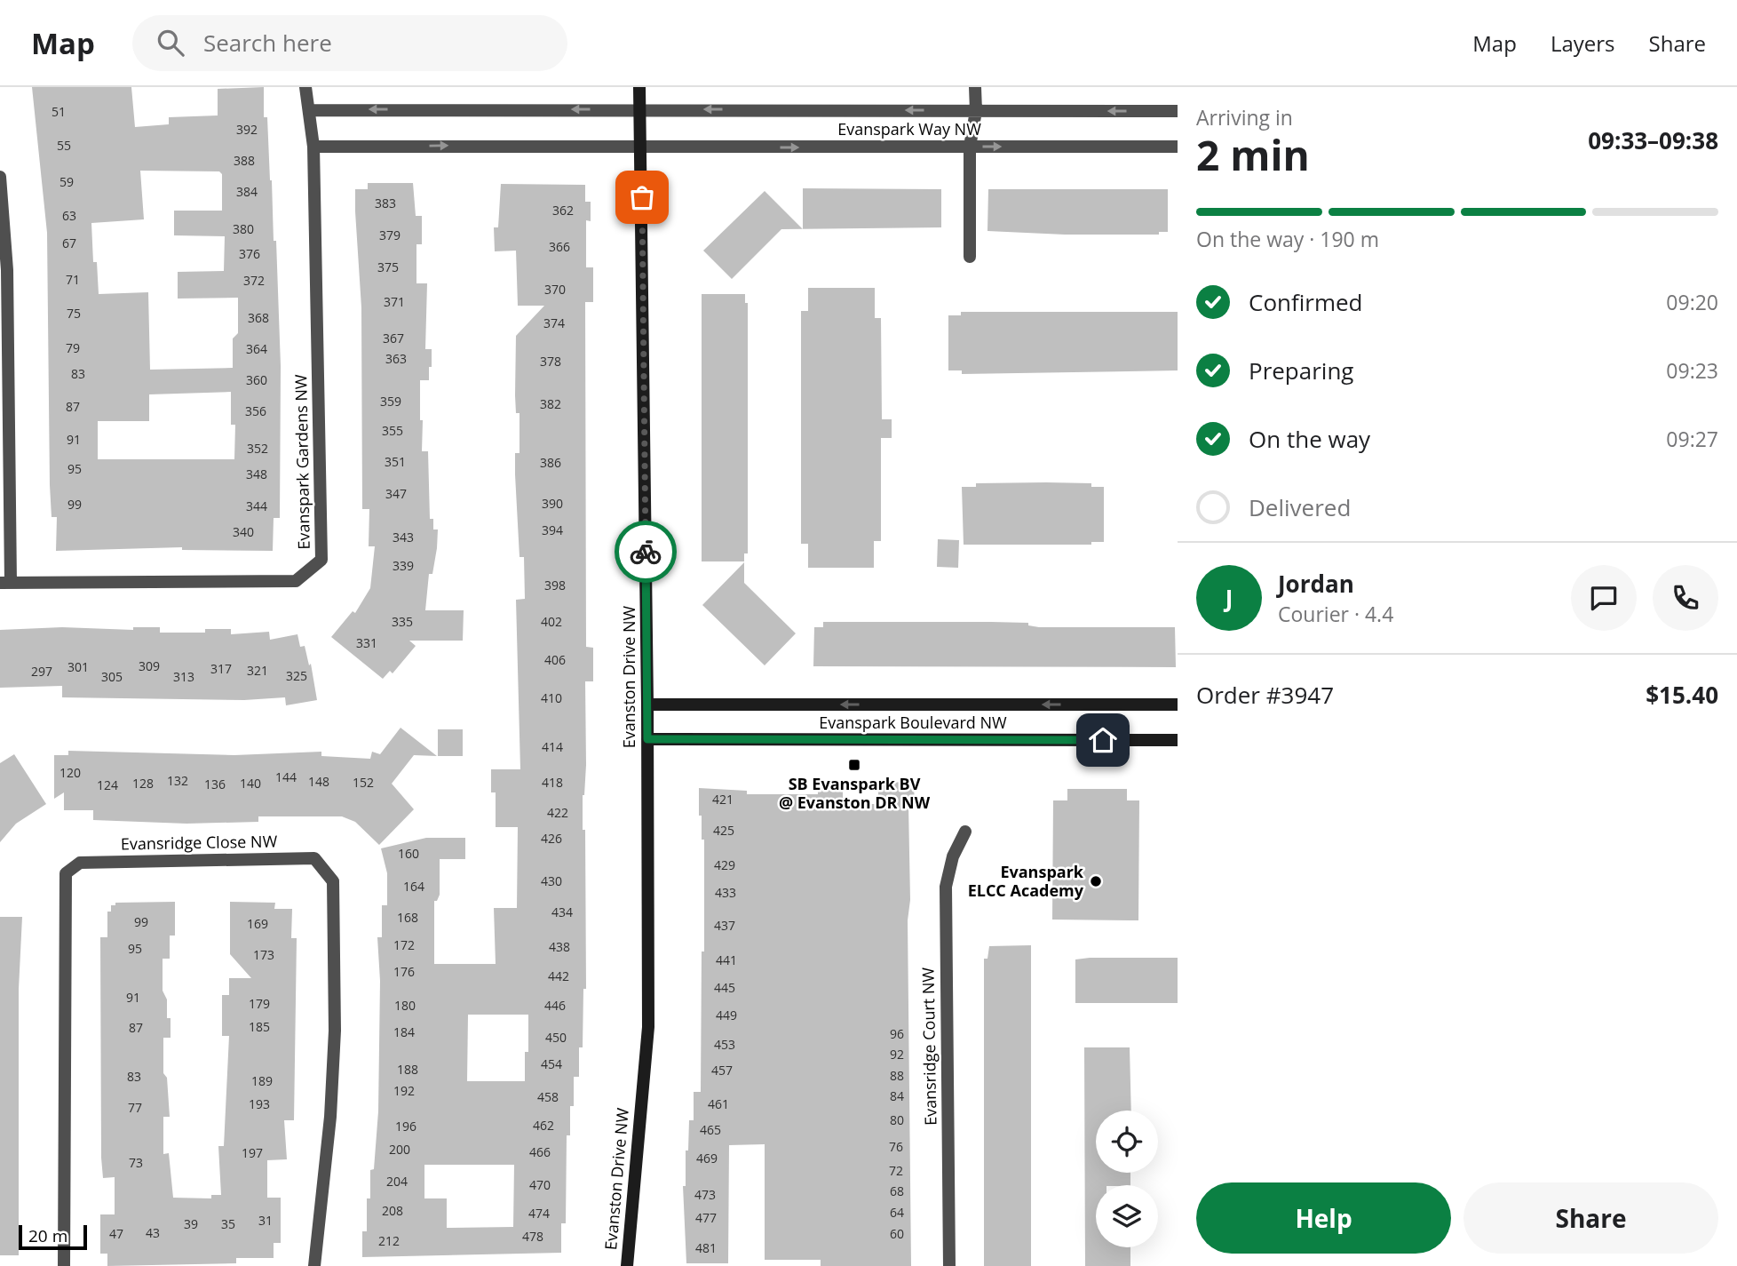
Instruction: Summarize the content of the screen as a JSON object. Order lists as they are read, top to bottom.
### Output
{
  "streets": {
    "street": [
      "Evanspark Way NW",
      "Evanspark Gardens NW",
      "Evanston Drive NW",
      "Evanspark Boulevard NW",
      "Evansridge Close NW",
      "Evansridge Court NW"
    ]
  },
  "crossings": [
    ["Evanspark Way NW", "Evanston Drive NW"],
    ["Evanston Drive NW", "Evanspark Boulevard NW"]
  ],
  "places": {
    "transit": ["SB Evanspark BV @ Evanston DR NW"],
    "other": ["Evanspark ELCC Academy"]
  },
  "house_numbers": [
    "51",
    "392",
    "55",
    "388",
    "59",
    "384",
    "383",
    "362",
    "63",
    "380",
    "379",
    "67",
    "366",
    "376",
    "375",
    "71",
    "372",
    "370",
    "371",
    "75",
    "368",
    "374",
    "367",
    "79",
    "364",
    "363",
    "378",
    "83",
    "360",
    "359",
    "382",
    "87",
    "356",
    "355",
    "91",
    "352",
    "351",
    "386",
    "95",
    "348",
    "347",
    "390",
    "99",
    "344",
    "394",
    "340",
    "343",
    "339",
    "398",
    "335",
    "402",
    "331",
    "406",
    "309",
    "301",
    "317",
    "321",
    "297",
    "325",
    "305",
    "313",
    "410",
    "414",
    "120",
    "144",
    "132",
    "148",
    "152",
    "418",
    "128",
    "140",
    "136",
    "124",
    "421",
    "422",
    "425",
    "426",
    "160",
    "429",
    "430",
    "164",
    "433",
    "434",
    "168",
    "99",
    "169",
    "437",
    "172",
    "438",
    "95",
    "173",
    "441",
    "176",
    "442",
    "445",
    "91",
    "179",
    "180",
    "446",
    "449",
    "185",
    "87",
    "184",
    "96",
    "450",
    "453",
    "92",
    "454",
    "188",
    "457",
    "88",
    "83",
    "189",
    "192",
    "84",
    "458",
    "193",
    "461",
    "77",
    "80",
    "462",
    "196",
    "465",
    "76",
    "200",
    "466",
    "197",
    "469",
    "73",
    "72",
    "204",
    "470",
    "68",
    "473",
    "208",
    "64",
    "474",
    "477",
    "31",
    "39",
    "35",
    "43",
    "47",
    "60",
    "478",
    "212",
    "481"
  ],
  "scale_bar": "20 m",
  "page": {
    "header": "Map",
    "search": "Search here",
    "nav": ["Map", "Layers", "Share"],
    "heading": ["2 min", "Arriving in", "09:33–09:38"],
    "panel": [
      "Jordan",
      "Courier · 4.4",
      "Order #3947",
      "$15.40"
    ],
    "bar": "On the way · 190 m",
    "list": [
      ["Confirmed", "09:20"],
      ["Preparing", "09:23"],
      ["On the way", "09:27"],
      "Delivered"
    ],
    "round": "J",
    "buttons": ["Help", "Share"],
    "scale": "20 m"
  }
}
